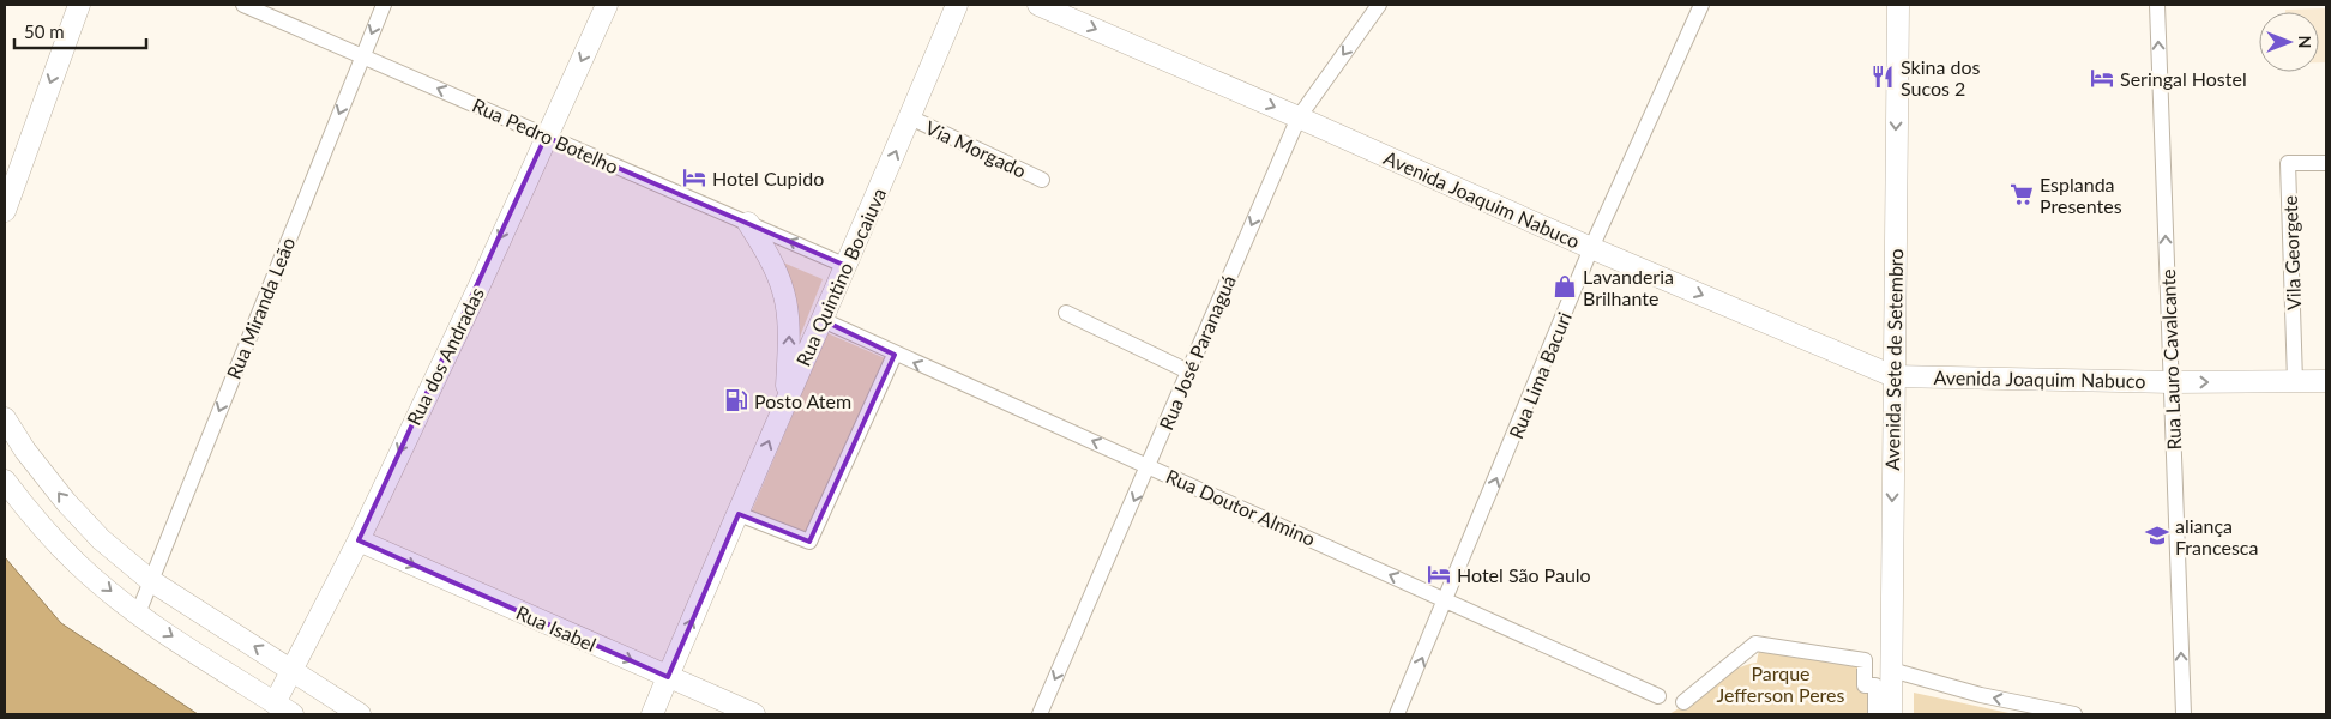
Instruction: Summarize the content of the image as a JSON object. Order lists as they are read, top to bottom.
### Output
{
  "streets": {
    "street": [
      "Rua Pedro Botelho",
      "Via Morgado",
      "Avenida Joaquim Nabuco",
      "Vila Georgete",
      "Rua Quintino Bocaiuva",
      "Rua Miranda Leão",
      "Rua José Paranaguá",
      "Rua dos Andradas",
      "Avenida Sete de Setembro",
      "Rua Lauro Cavalcante",
      "Rua Lima Bacuri",
      "Rua Doutor Almino",
      "Rua Isabel"
    ]
  },
  "crossings": [
    ["Rua Pedro Botelho", "Rua Quintino Bocaiuva"],
    ["Rua Pedro Botelho", "Rua Miranda Leão"],
    ["Rua Pedro Botelho", "Rua dos Andradas"],
    ["Via Morgado", "Rua Quintino Bocaiuva"],
    ["Avenida Joaquim Nabuco", "Vila Georgete"],
    ["Avenida Joaquim Nabuco", "Rua José Paranaguá"],
    ["Avenida Joaquim Nabuco", "Avenida Sete de Setembro"],
    ["Avenida Joaquim Nabuco", "Rua Lauro Cavalcante"],
    ["Avenida Joaquim Nabuco", "Rua Lima Bacuri"],
    ["Rua Quintino Bocaiuva", "Rua Doutor Almino"],
    ["Rua Quintino Bocaiuva", "Rua Isabel"],
    ["Rua José Paranaguá", "Rua Doutor Almino"],
    ["Rua dos Andradas", "Rua Isabel"],
    ["Rua Lima Bacuri", "Rua Doutor Almino"]
  ],
  "one_way": [
    "Rua Pedro Botelho",
    "Avenida Joaquim Nabuco",
    "Rua Quintino Bocaiuva",
    "Rua Miranda Leão",
    "Rua José Paranaguá",
    "Rua dos Andradas",
    "Avenida Sete de Setembro",
    "Rua Lauro Cavalcante",
    "Rua Lima Bacuri",
    "Rua Doutor Almino",
    "Rua Isabel"
  ],
  "parks": ["Parque Jefferson Peres"],
  "places": {
    "restaurant": ["Skina dos Sucos 2"],
    "hotel": ["Seringal Hostel", "Hotel Cupido", "Hotel São Paulo"],
    "supermarket": ["Esplanda Presentes"],
    "shop": ["Lavanderia Brilhante"],
    "fuel station": ["Posto Atem"],
    "school or university": ["aliança Francesca"]
  },
  "scale_bar": "50 m",
  "north": "right"
}
